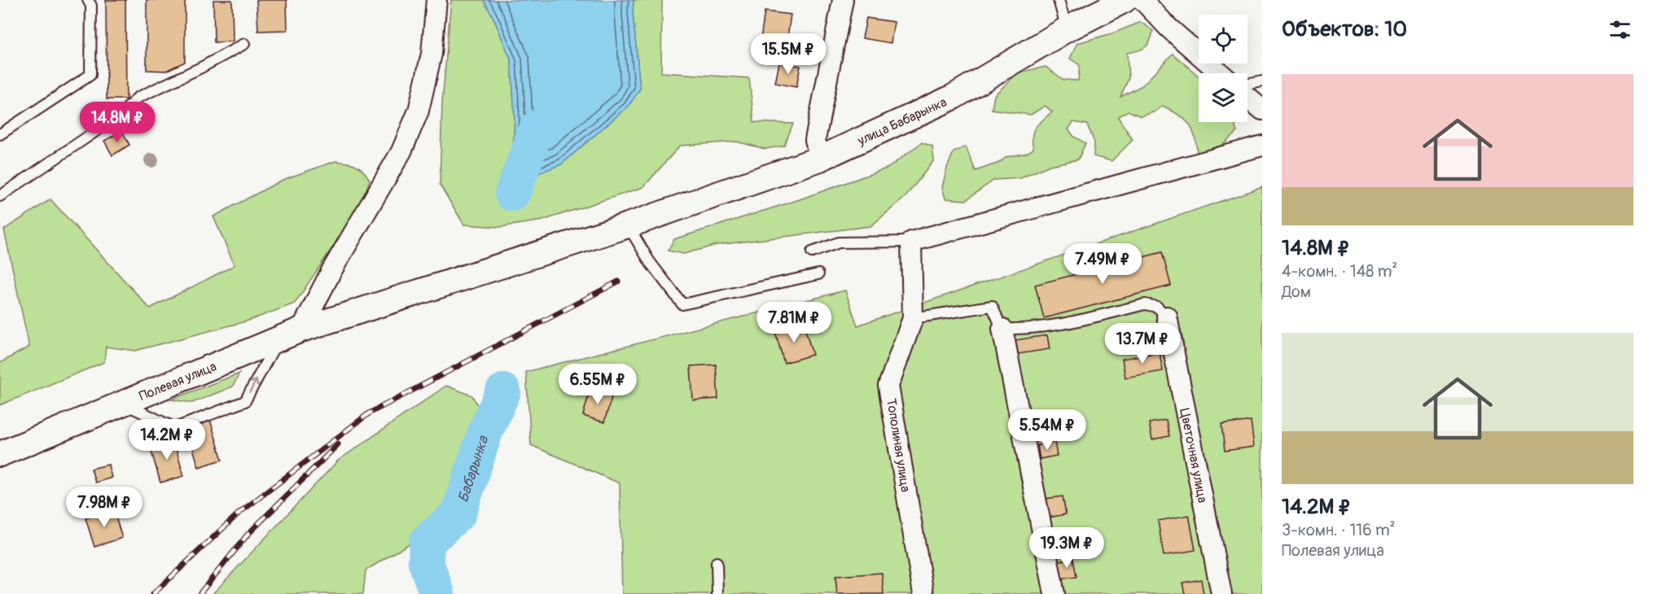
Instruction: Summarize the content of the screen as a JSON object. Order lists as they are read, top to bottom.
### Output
{
  "streets": {
    "street": [
      "улица Бабарынка",
      "Полевая улица",
      "Тополиная улица",
      "Цветочная улица"
    ]
  },
  "crossings": [
    ["улица Бабарынка", "Полевая улица"]
  ],
  "water": ["Бабарынка"],
  "page": {
    "heading": "Объектов: 10",
    "price": [
      "15.5M ₽",
      "14.8M ₽",
      "7.49M ₽",
      "7.81M ₽",
      "13.7M ₽",
      "6.55M ₽",
      "5.54M ₽",
      "14.2M ₽",
      "7.98M ₽",
      "19.3M ₽"
    ],
    "list": [
      {
        "name": "14.8M ₽",
        "note": "4-комн. · 148 m² · Дом"
      },
      {
        "name": "14.2M ₽",
        "note": "3-комн. · 116 m² · Полевая улица"
      }
    ]
  }
}
